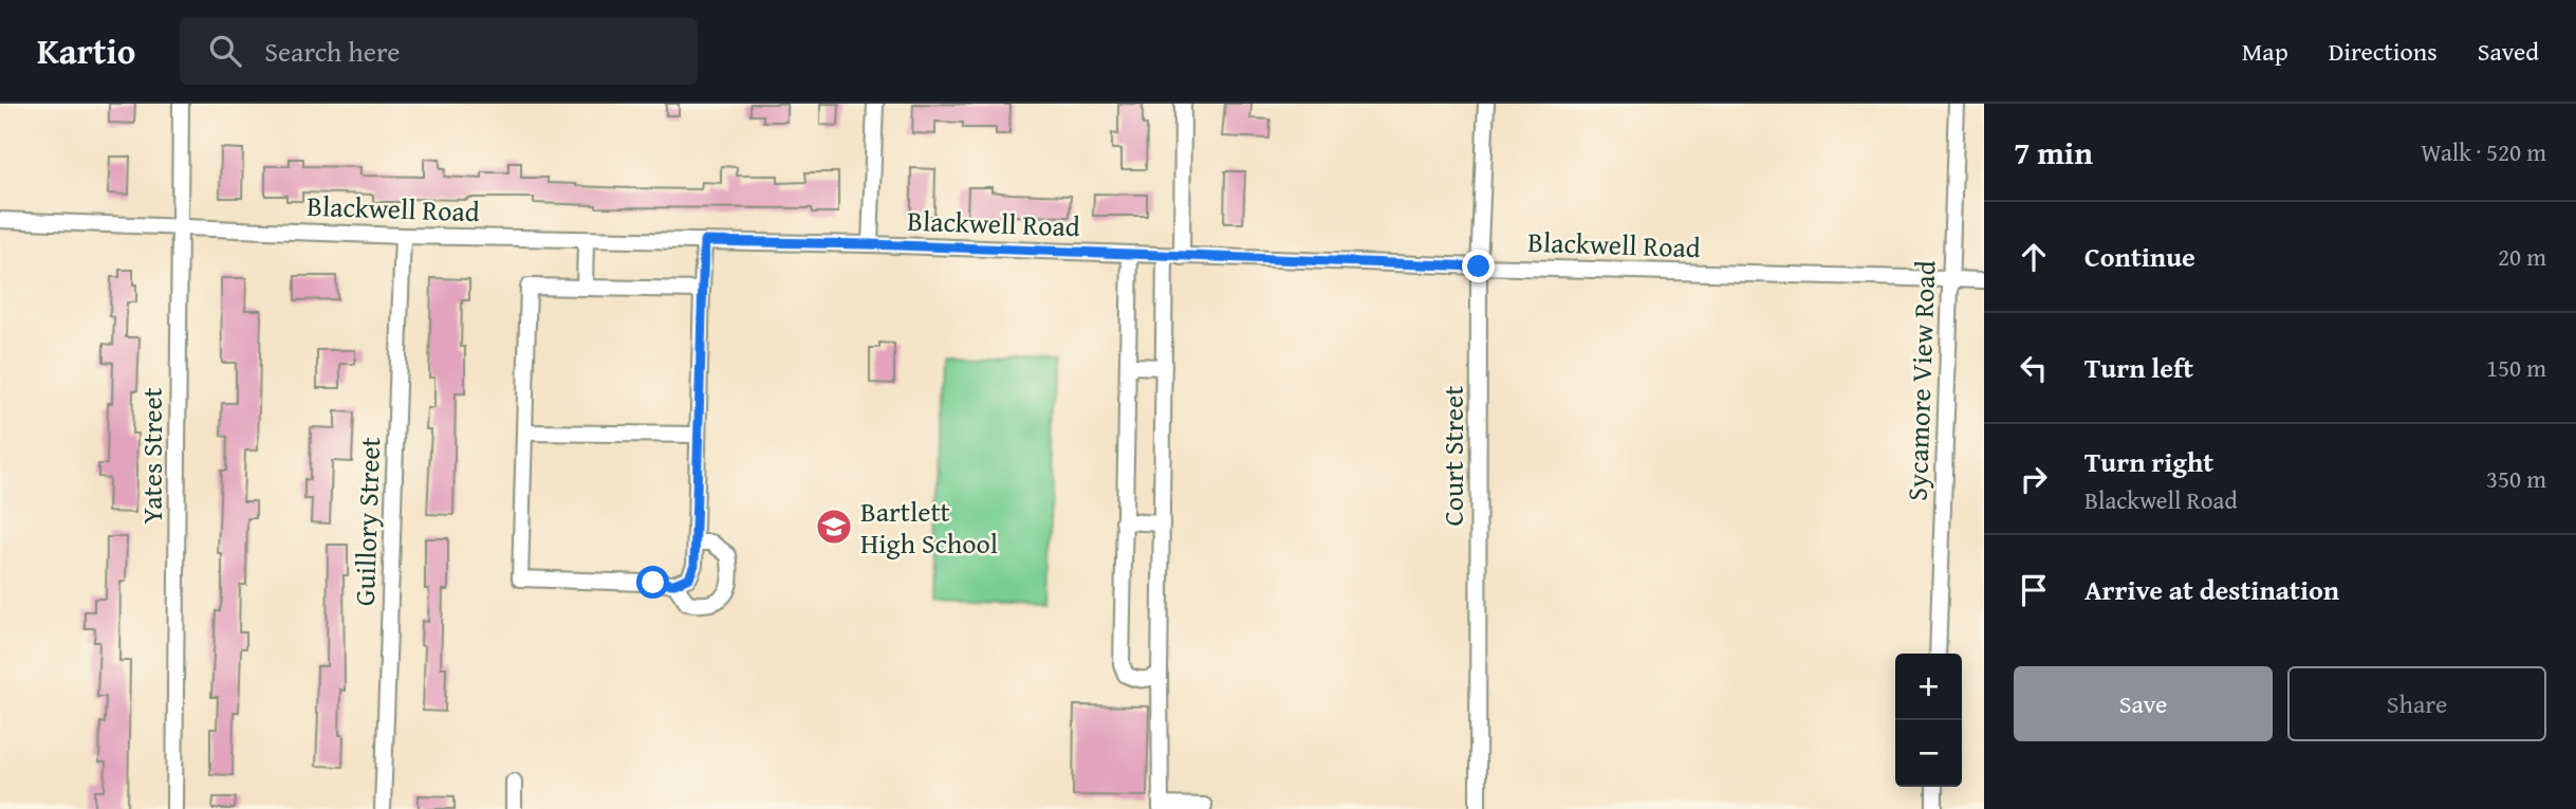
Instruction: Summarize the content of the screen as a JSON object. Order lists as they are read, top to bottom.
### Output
{
  "streets": {
    "street": [
      "Blackwell Road",
      "Sycamore View Road",
      "Yates Street",
      "Court Street",
      "Guillory Street"
    ]
  },
  "crossings": [
    ["Blackwell Road", "Sycamore View Road"],
    ["Blackwell Road", "Yates Street"],
    ["Blackwell Road", "Court Street"],
    ["Blackwell Road", "Guillory Street"]
  ],
  "places": {
    "school or university": ["Bartlett High School"]
  },
  "page": {
    "header": "Kartio",
    "search": "Search here",
    "nav": ["Map", "Directions", "Saved"],
    "heading": ["7 min", "Walk · 520 m"],
    "list": [
      ["Continue", "20 m"],
      ["Turn left", "150 m"],
      ["Turn right", "Blackwell Road", "350 m"],
      "Arrive at destination"
    ],
    "buttons": ["Save", "Share"],
    "map_buttons": ["+", "−"]
  }
}
